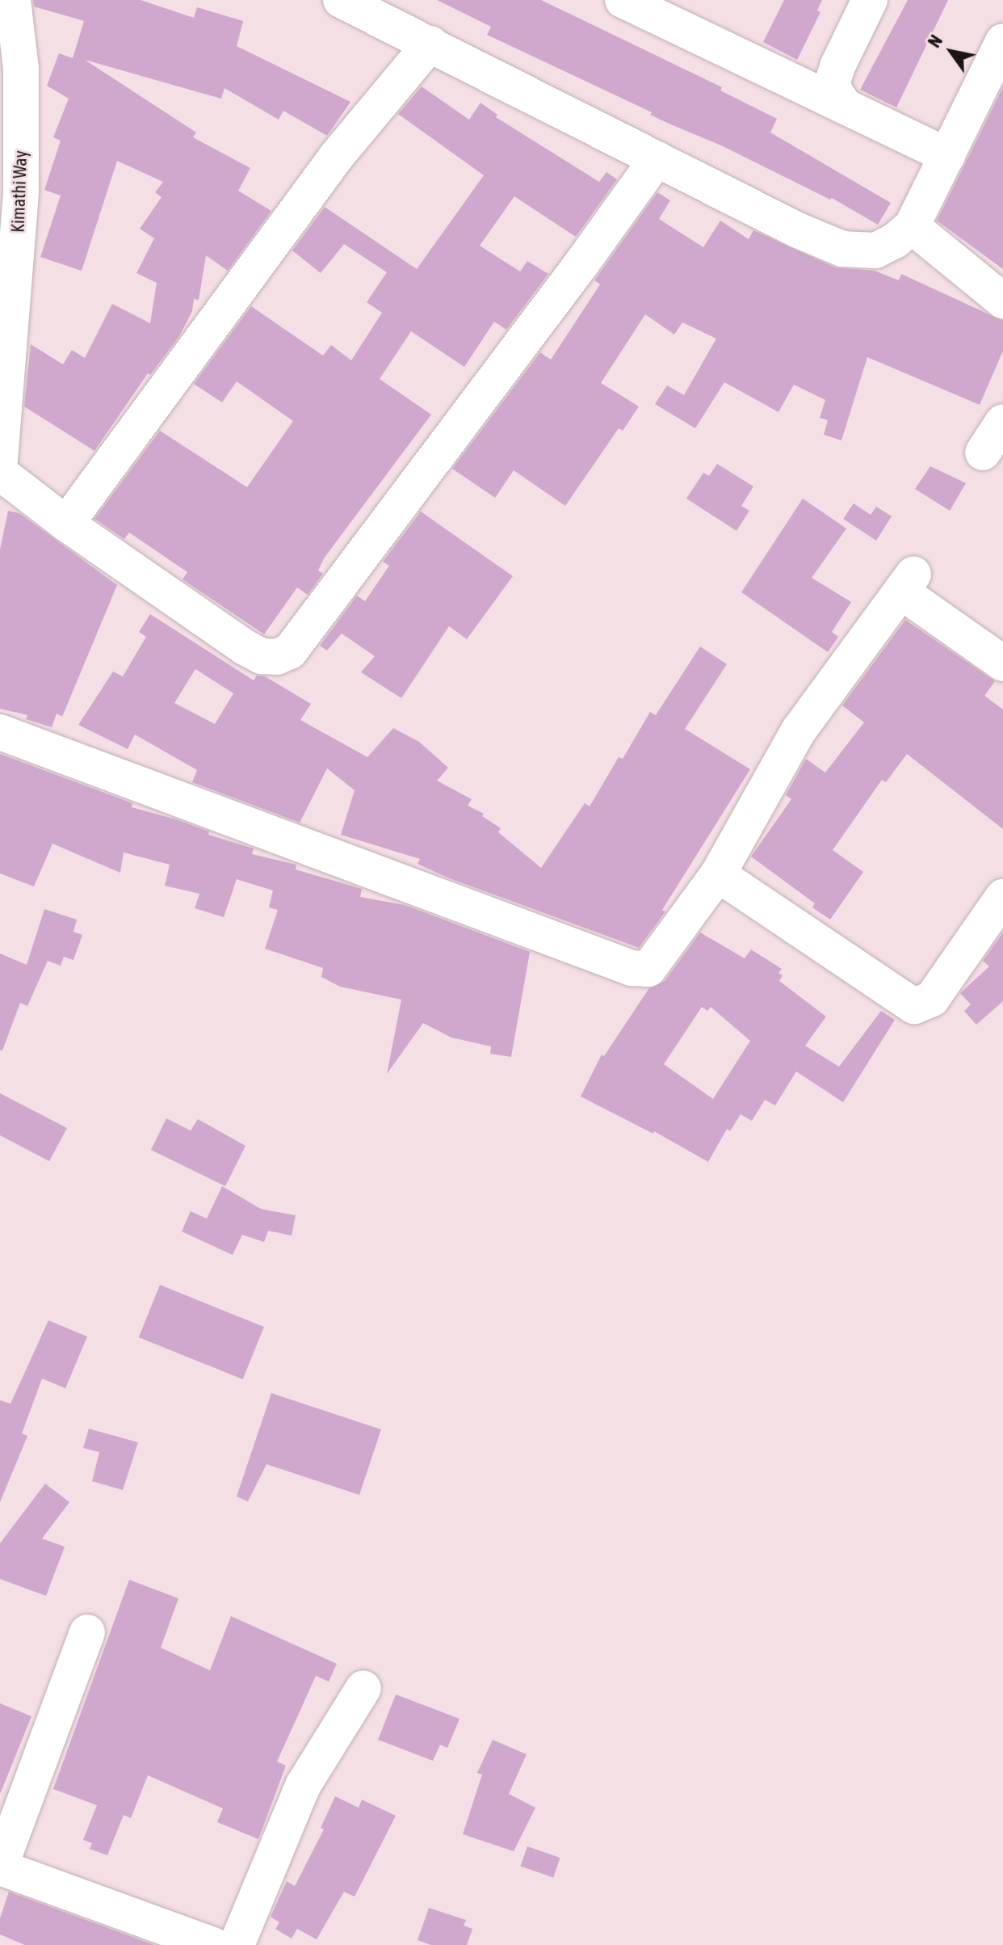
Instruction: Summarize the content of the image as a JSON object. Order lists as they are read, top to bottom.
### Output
{
  "streets": {
    "street": ["Kimathi Way"]
  },
  "north": "top left"
}
